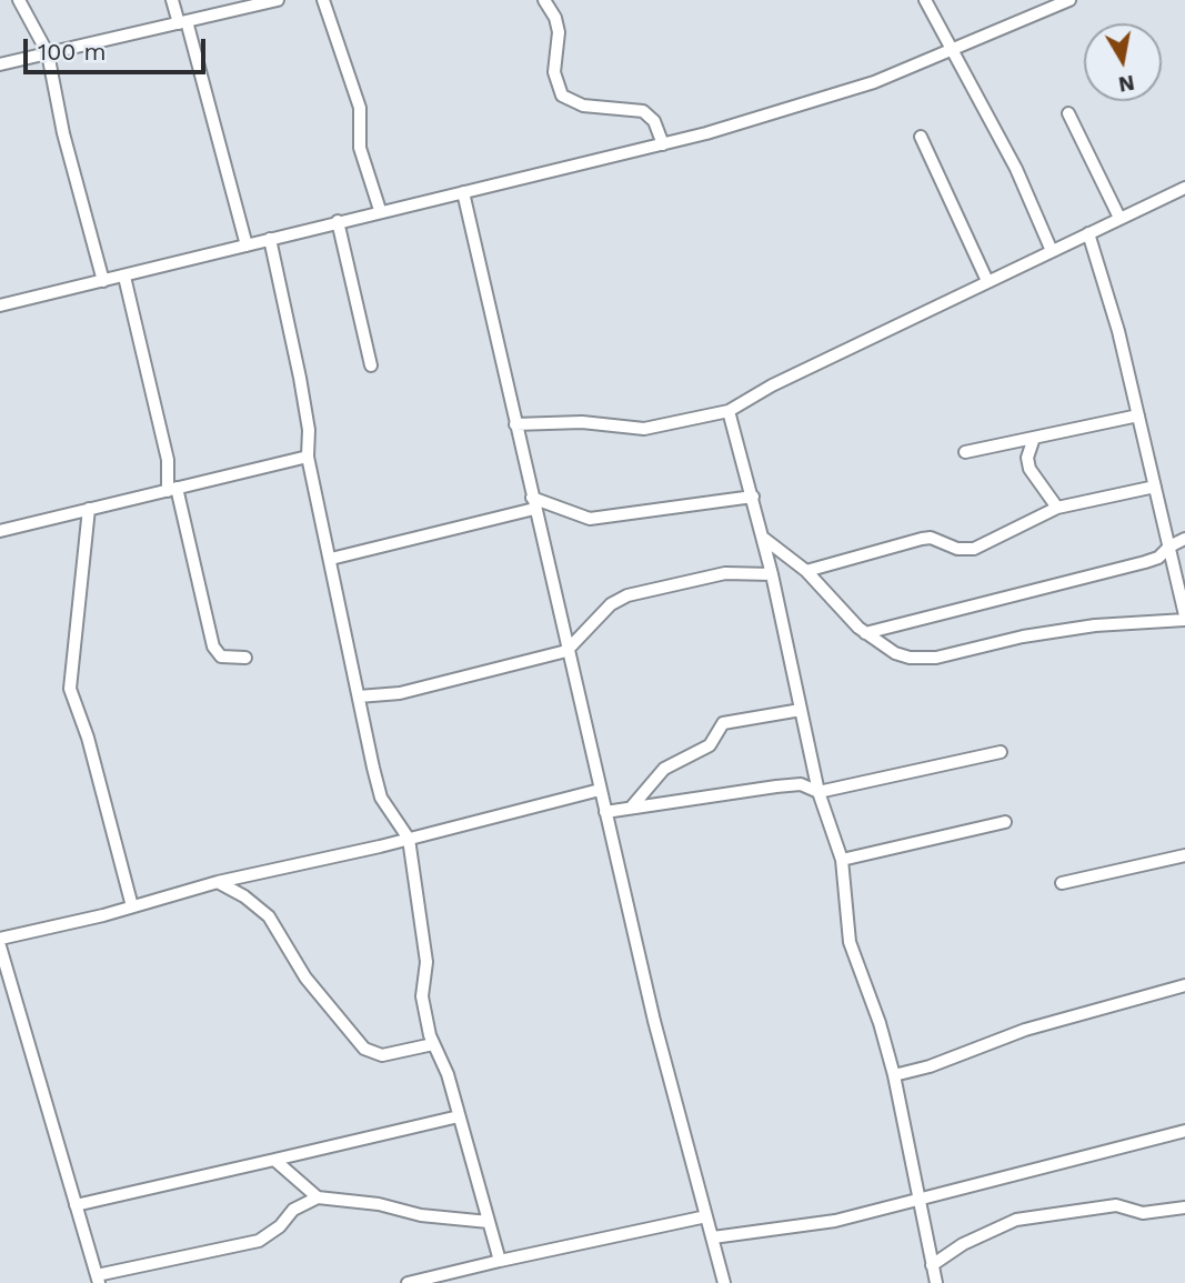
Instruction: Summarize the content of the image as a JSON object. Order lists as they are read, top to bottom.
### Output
{
  "scale_bar": "100 m",
  "north": "bottom"
}
